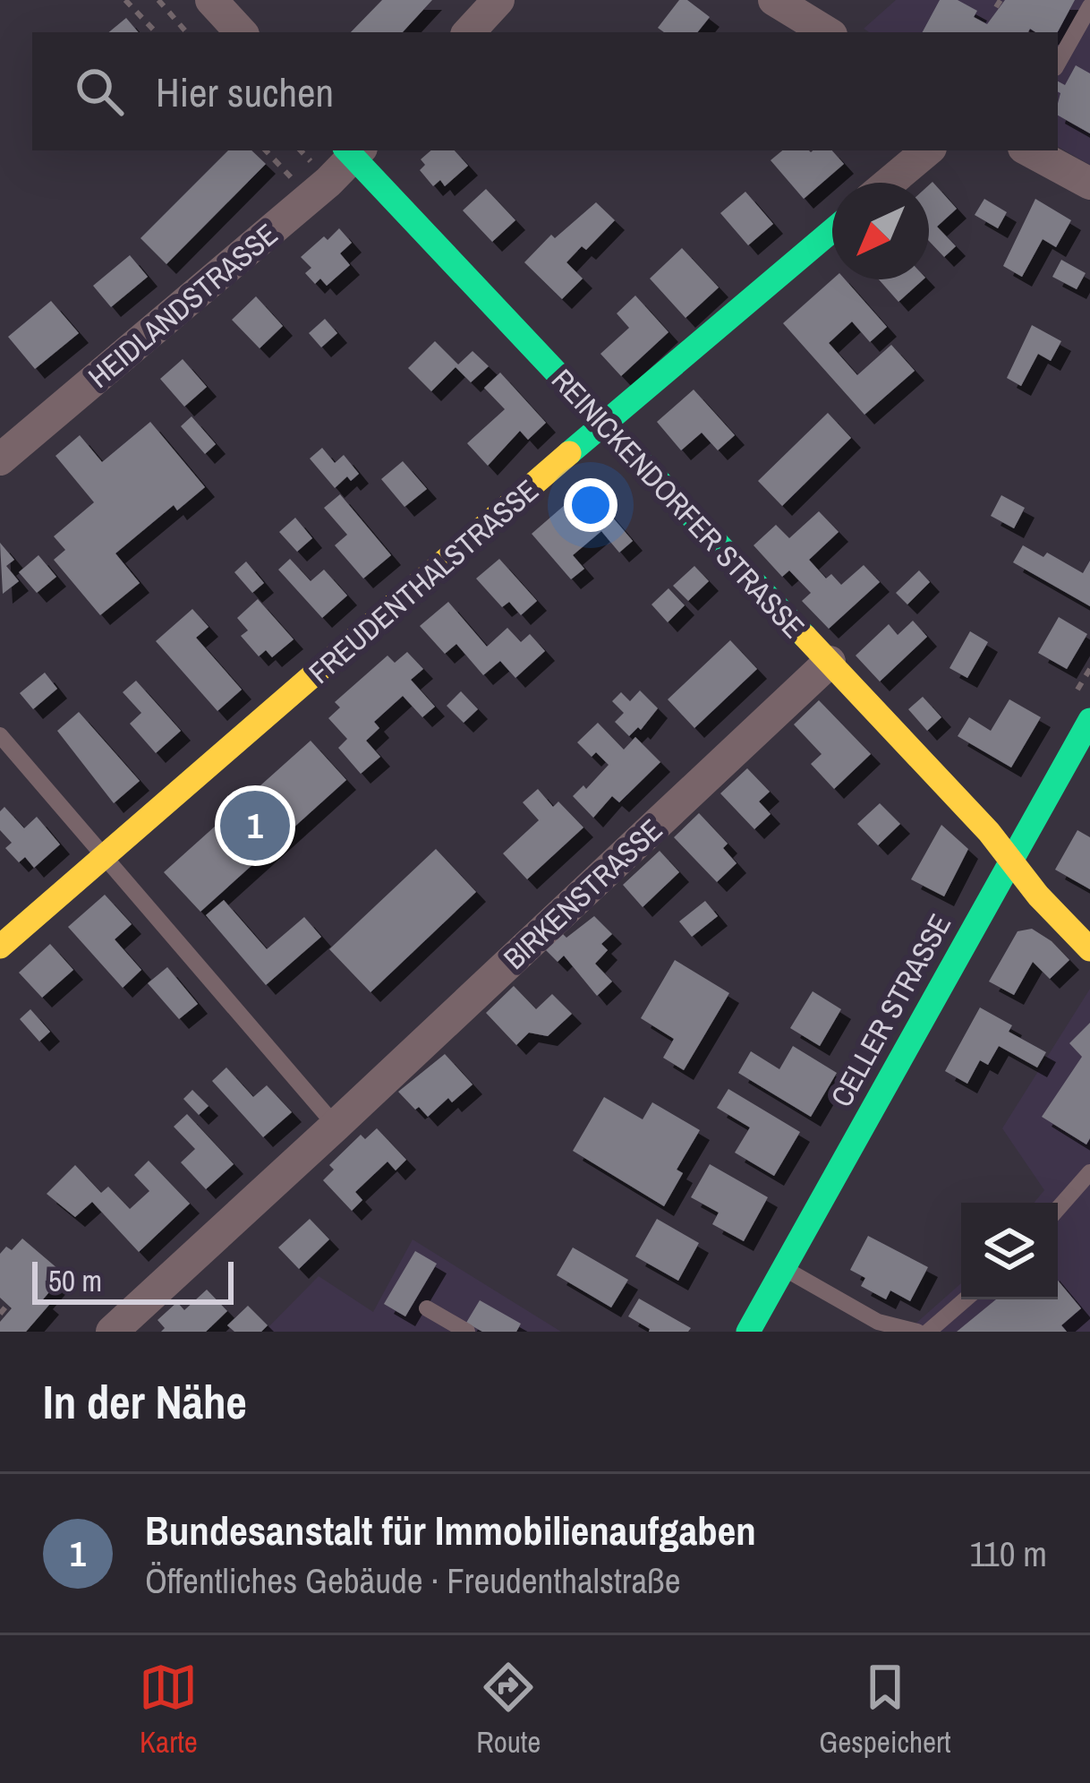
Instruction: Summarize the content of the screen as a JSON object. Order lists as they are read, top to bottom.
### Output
{
  "streets": {
    "street": [
      "HEIDLANDSTRASSE",
      "REINICKENDORFER STRASSE",
      "FREUDENTHALSTRASSE",
      "BIRKENSTRASSE",
      "CELLER STRASSE"
    ]
  },
  "crossings": [
    ["HEIDLANDSTRASSE", "REINICKENDORFER STRASSE"],
    ["REINICKENDORFER STRASSE", "FREUDENTHALSTRASSE"],
    ["REINICKENDORFER STRASSE", "BIRKENSTRASSE"],
    ["REINICKENDORFER STRASSE", "CELLER STRASSE"]
  ],
  "scale_bar": "50 m",
  "north": "bottom left",
  "page": {
    "search": "Hier suchen",
    "pins": "1",
    "scale": "50 m",
    "heading": "In der Nähe",
    "list": [
      {
        "mark": "1",
        "name": "Bundesanstalt für Immobilienaufgaben",
        "note": "Öffentliches Gebäude · Freudenthalstraße",
        "value": "110 m"
      }
    ],
    "nav": ["Karte", "Route", "Gespeichert"]
  }
}
